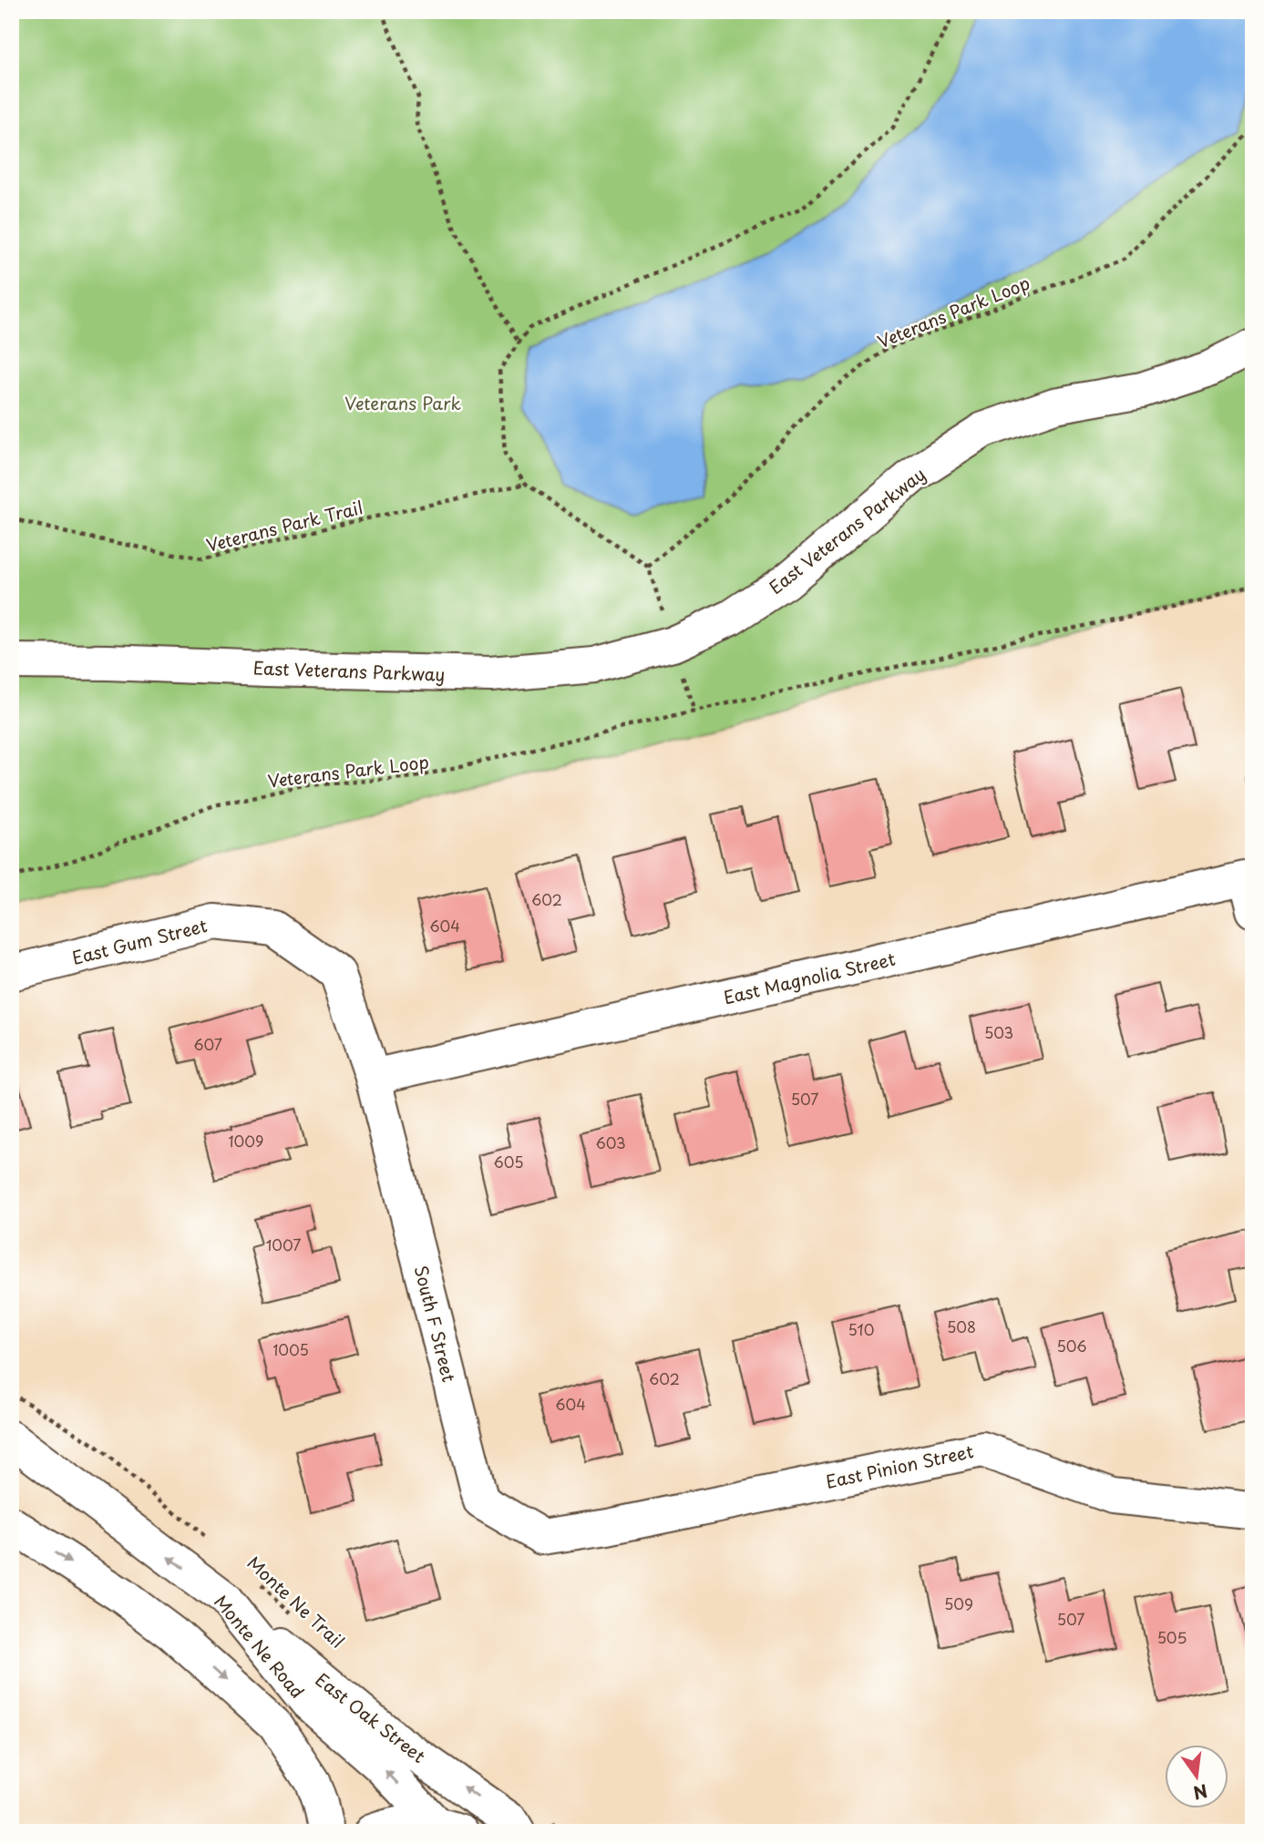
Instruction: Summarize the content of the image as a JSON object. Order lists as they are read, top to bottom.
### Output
{
  "streets": {
    "street": [
      "East Veterans Parkway",
      "East Gum Street",
      "East Magnolia Street",
      "South F Street",
      "East Pinion Street",
      "Monte Ne Road",
      "East Oak Street"
    ],
    "path": ["Veterans Park Loop", "Veterans Park Trail", "Monte Ne Trail"]
  },
  "crossings": [
    ["East Gum Street", "East Magnolia Street"],
    ["East Gum Street", "South F Street"],
    ["East Magnolia Street", "South F Street"],
    ["South F Street", "East Pinion Street"],
    ["Monte Ne Road", "East Oak Street"]
  ],
  "parks": ["Veterans Park"],
  "house_numbers": [
    "602",
    "604",
    "503",
    "607",
    "507",
    "1009",
    "603",
    "605",
    "1007",
    "508",
    "510",
    "506",
    "1005",
    "602",
    "604",
    "509",
    "507",
    "505"
  ],
  "north": "bottom"
}
